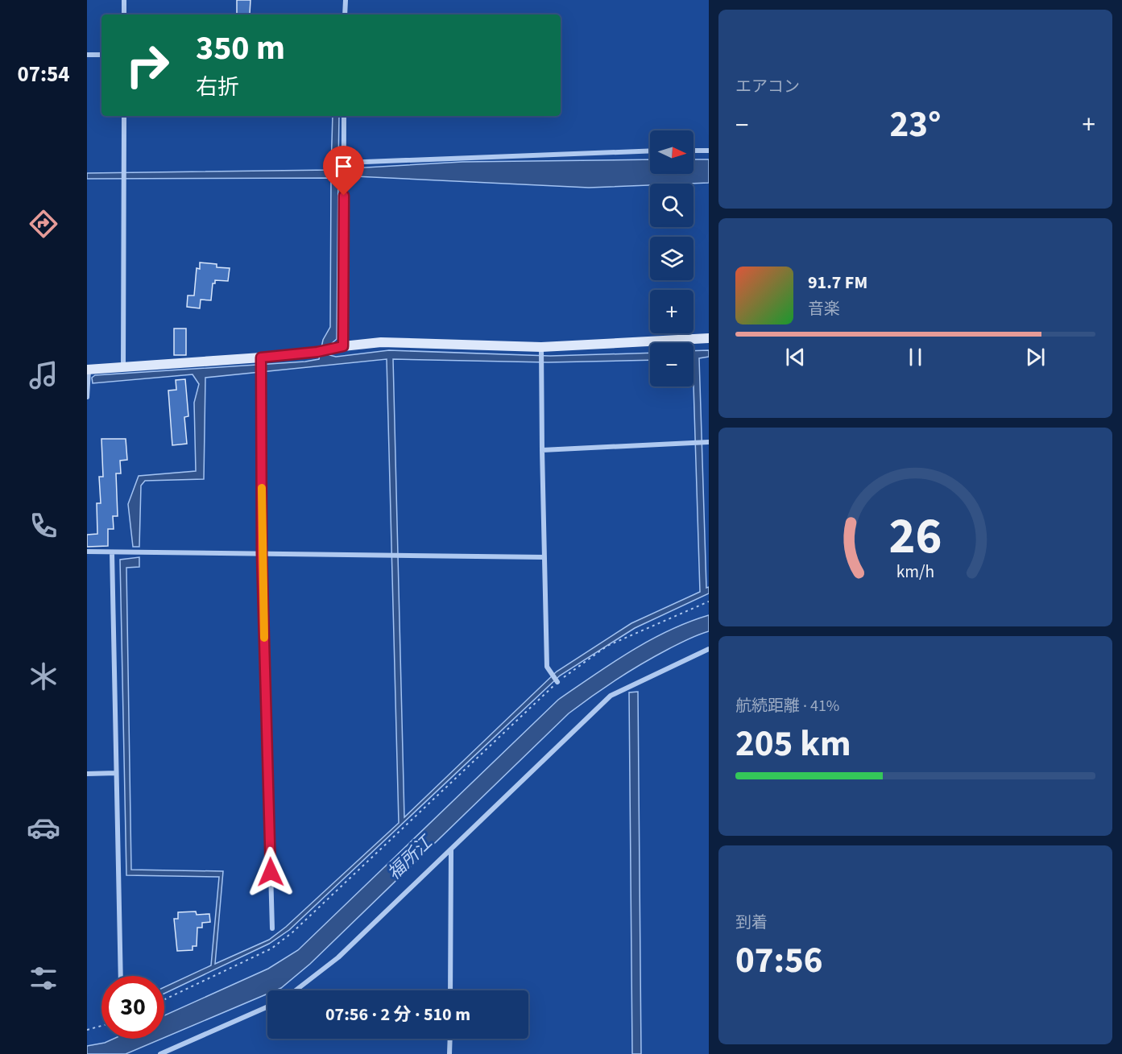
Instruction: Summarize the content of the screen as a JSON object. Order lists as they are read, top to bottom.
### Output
{
  "water": ["福所江"],
  "north": "right",
  "page": {
    "tabs": "07:54",
    "tile": [
      "エアコン",
      ["航続距離 · 41%", "205 km"],
      ["到着", "07:56"]
    ],
    "turn": ["350 m", "右折"],
    "heat": ["−", "23°", "+"],
    "map_buttons": ["+", "−"],
    "song": ["91.7 FM", "音楽"],
    "limit": "30",
    "trip": "07:56 · 2 分 · 510 m",
    "gauge": ["26", "km/h"]
  }
}
